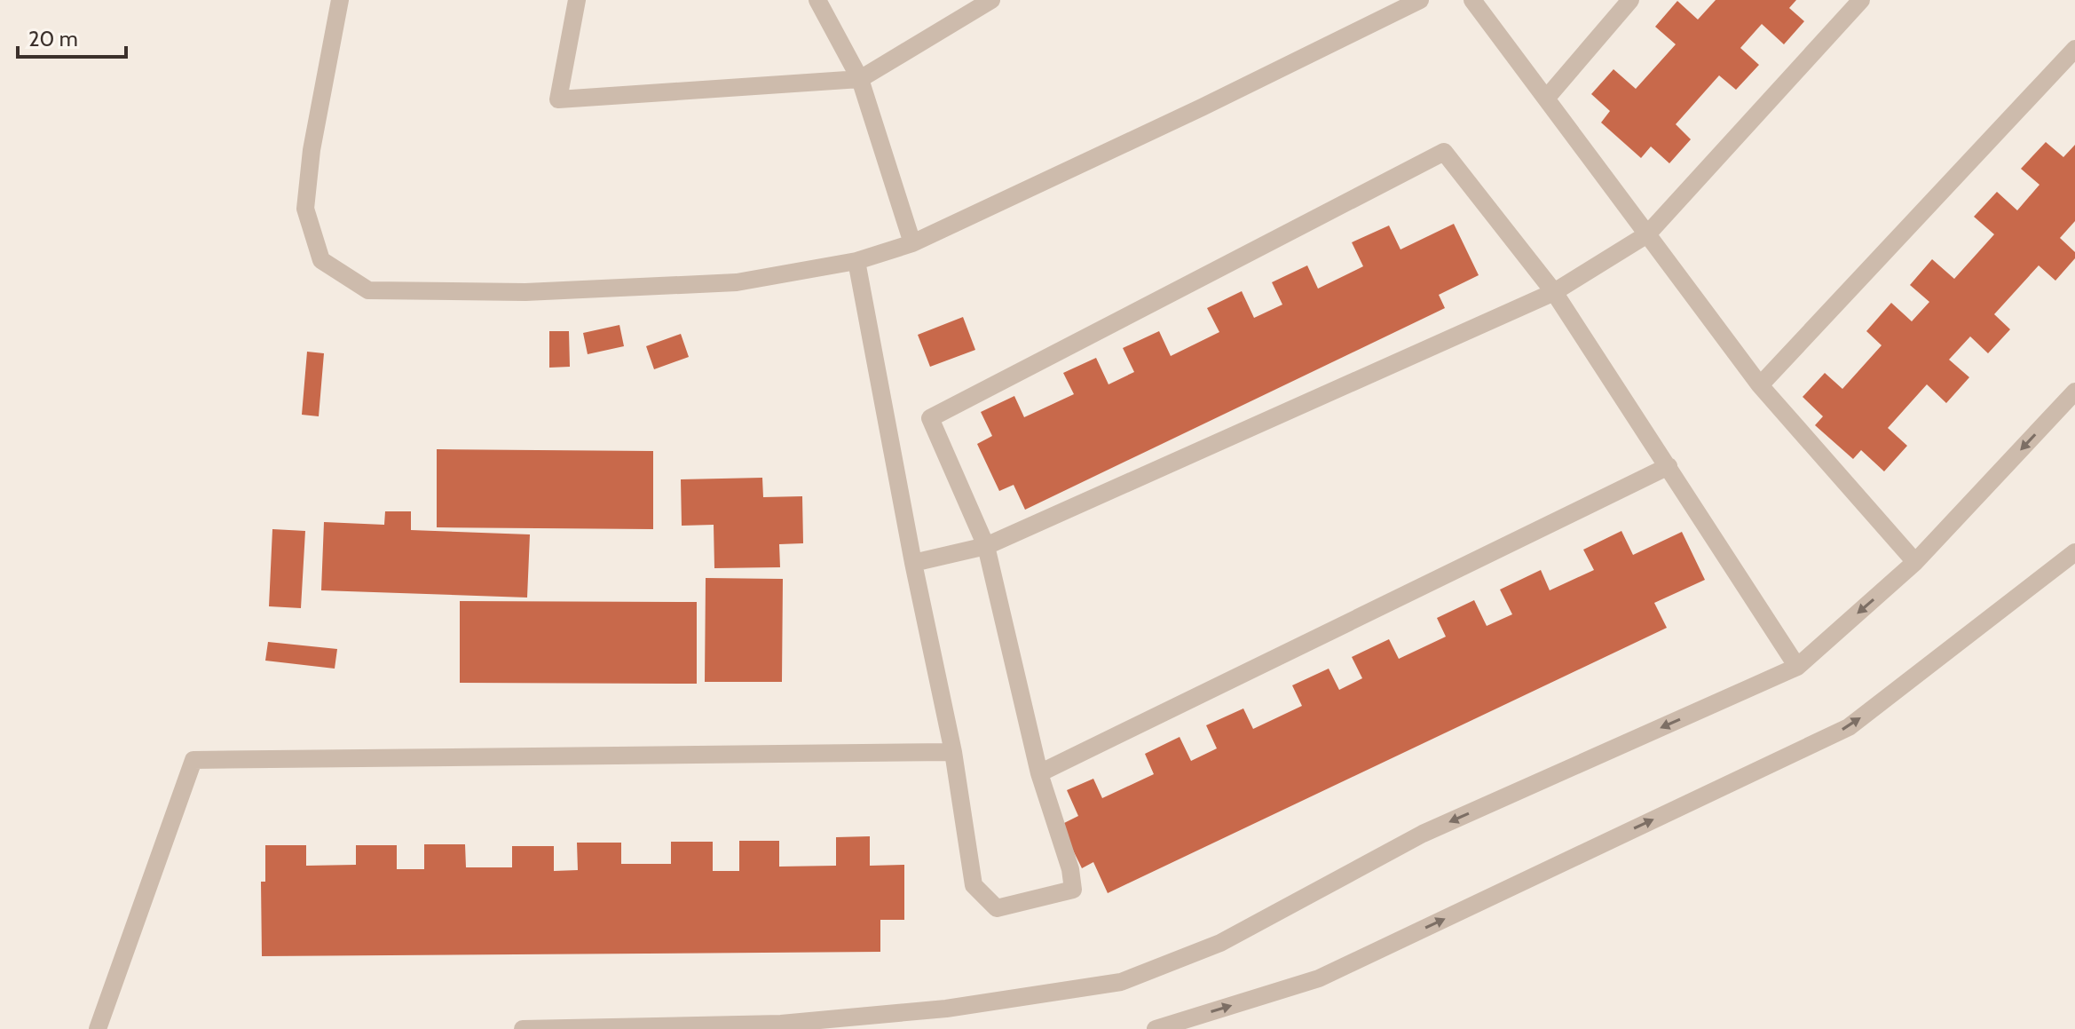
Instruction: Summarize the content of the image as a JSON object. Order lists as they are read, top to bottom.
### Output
{
  "scale_bar": "20 m"
}
